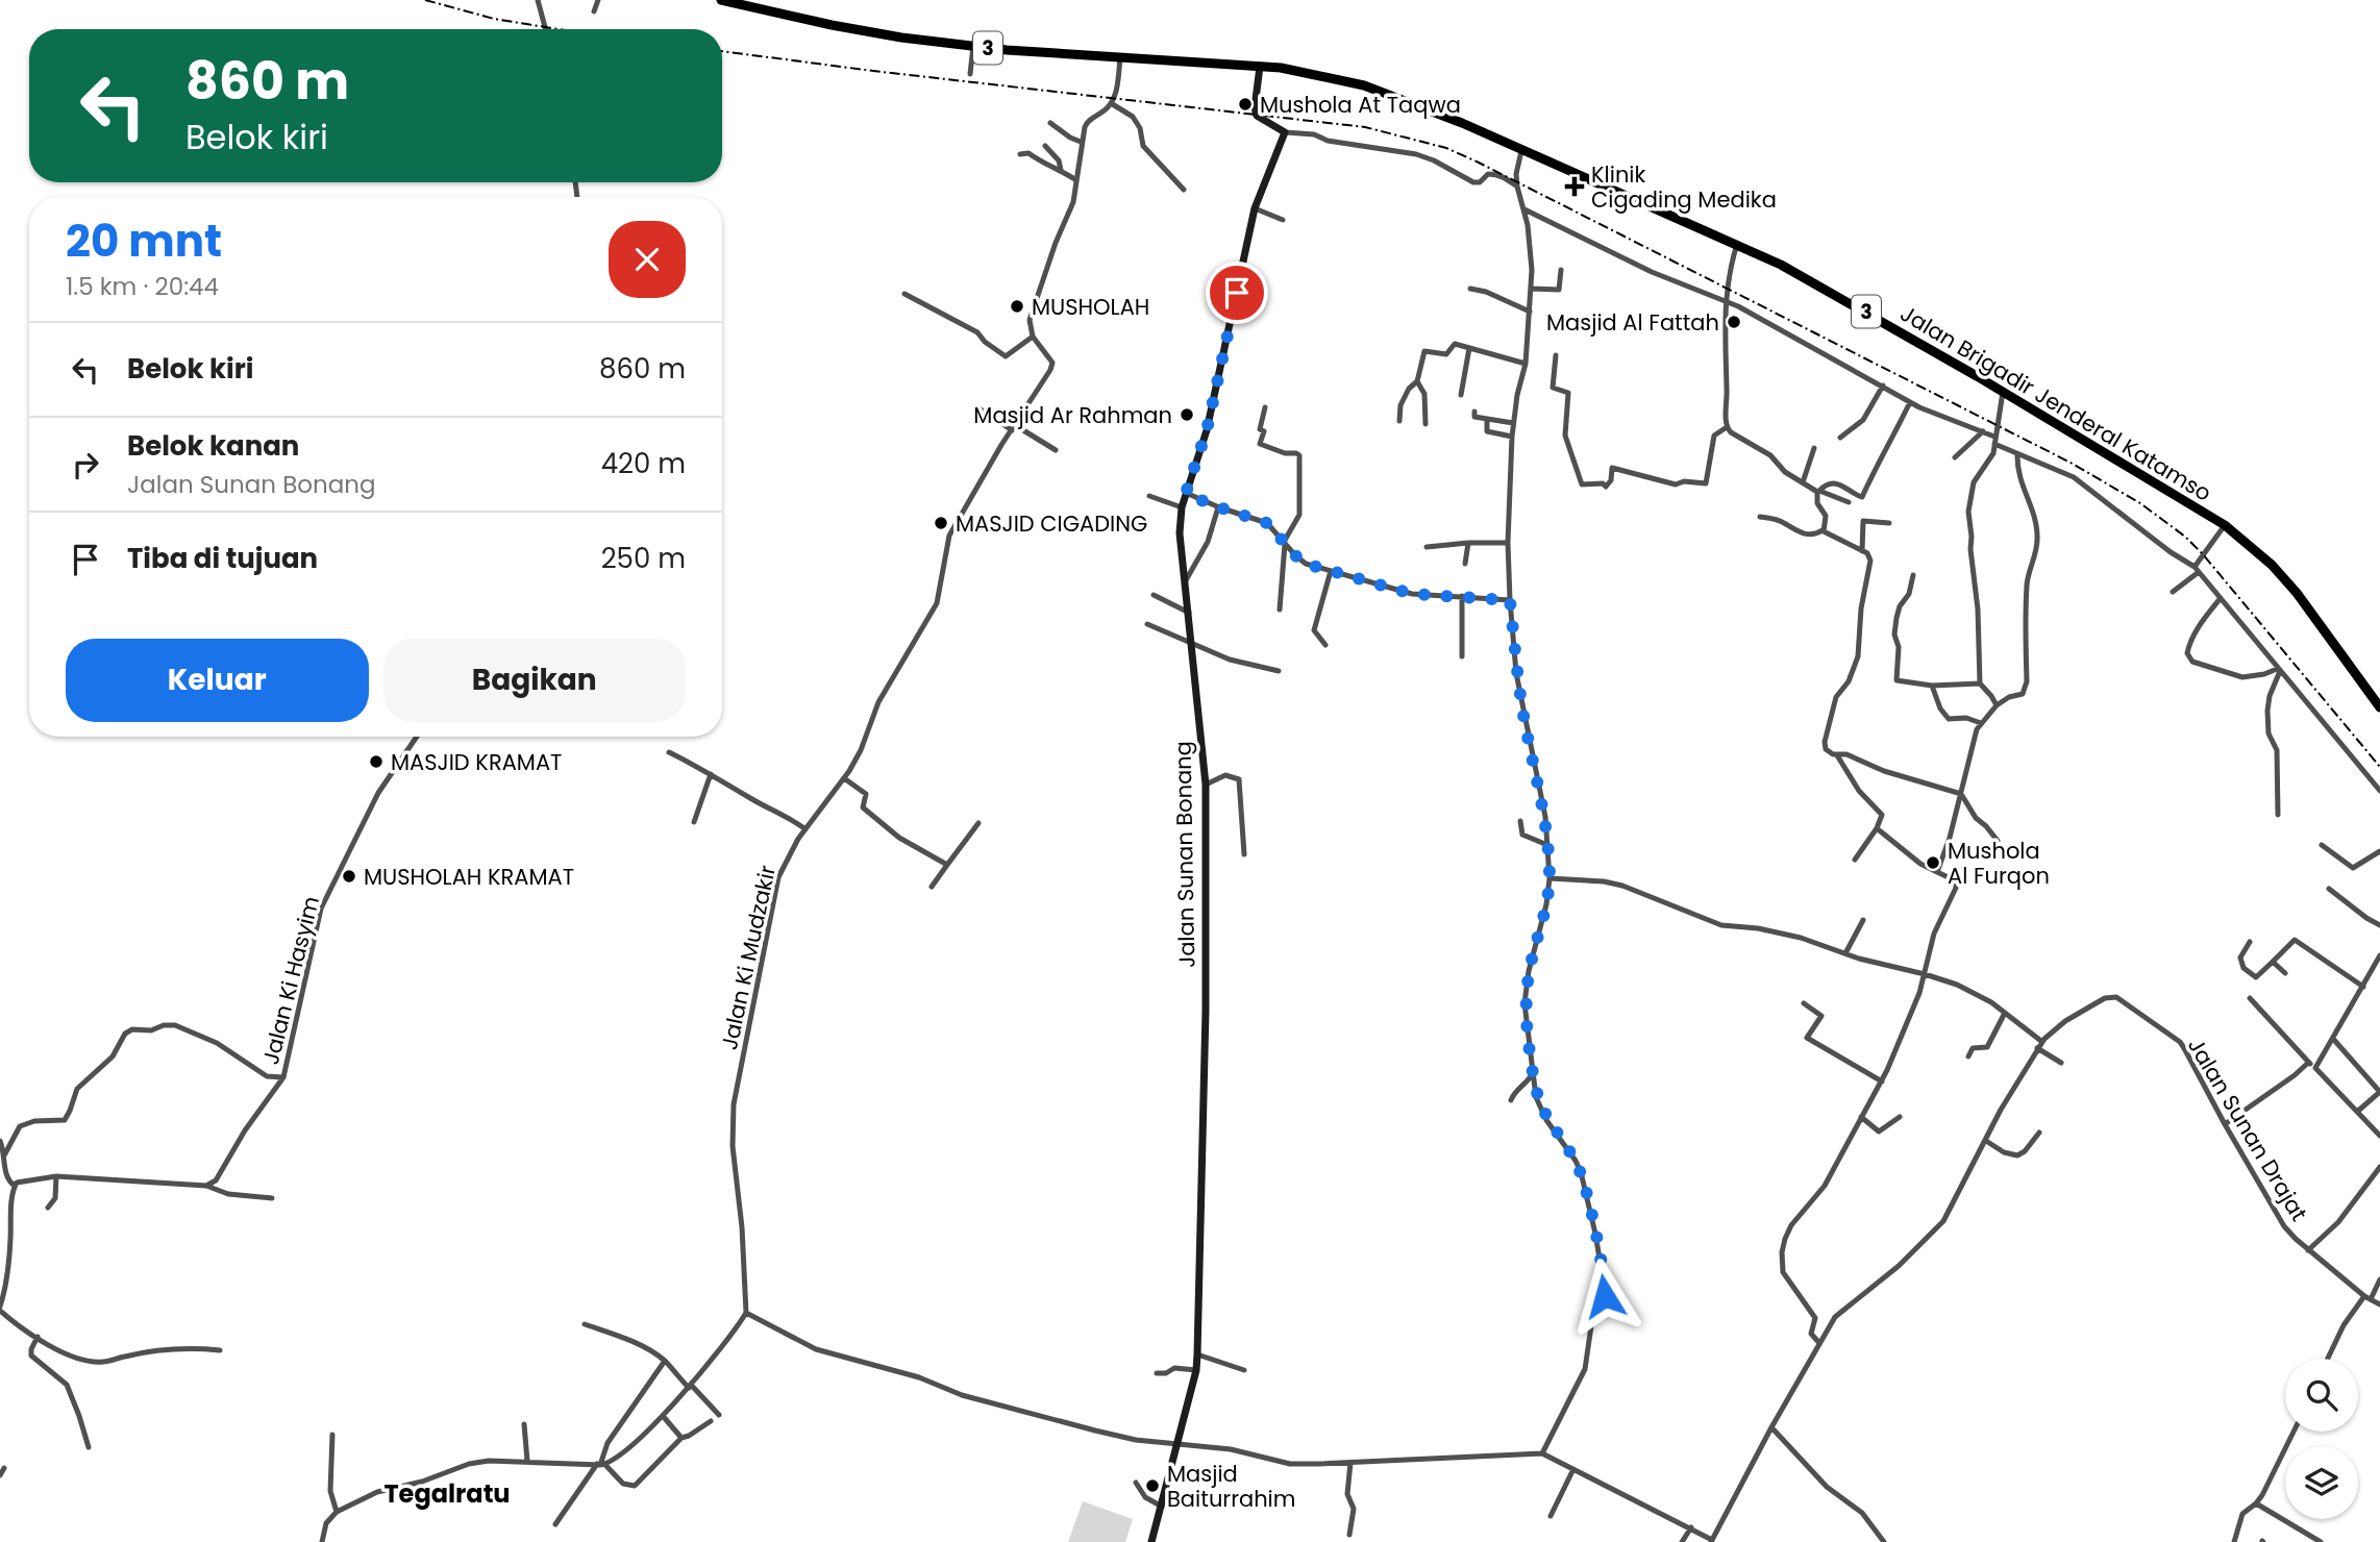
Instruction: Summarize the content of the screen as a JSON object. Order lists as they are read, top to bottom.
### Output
{
  "streets": {
    "highway": ["3", "Jalan Brigadir Jenderal Katamso"],
    "street": [
      "Jalan Sunan Bonang",
      "Jalan Ki Mudzakir",
      "Jalan Ki Hasyim",
      "Jalan Sunan Drajat"
    ]
  },
  "districts": ["Tegalratu"],
  "places": {
    "other": [
      "Mushola At Taqwa",
      "MUSHOLAH",
      "Masjid Al Fattah",
      "Masjid Ar Rahman",
      "MASJID CIGADING",
      "MASJID KRAMAT",
      "Mushola Al Furqon",
      "MUSHOLAH KRAMAT",
      "Masjid Baiturrahim"
    ],
    "health": ["Klinik Cigading Medika"]
  },
  "page": {
    "turn": ["860 m", "Belok kiri"],
    "heading": ["20 mnt", "1.5 km · 20:44"],
    "list": [
      {
        "name": "Belok kiri",
        "value": "860 m"
      },
      {
        "name": "Belok kanan",
        "note": "Jalan Sunan Bonang",
        "value": "420 m"
      },
      {
        "name": "Tiba di tujuan",
        "value": "250 m"
      }
    ],
    "buttons": ["Keluar", "Bagikan"]
  }
}
